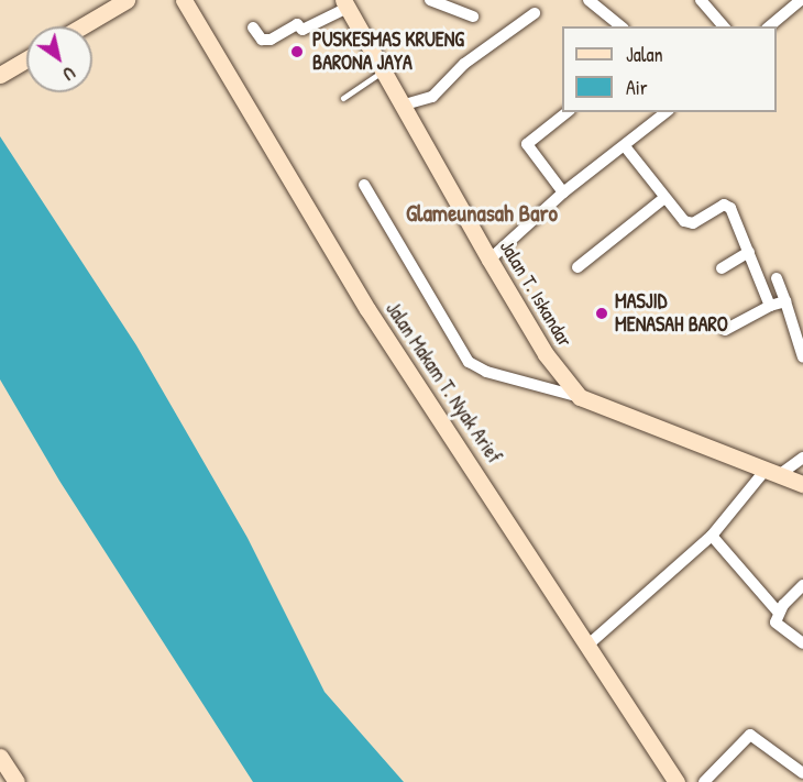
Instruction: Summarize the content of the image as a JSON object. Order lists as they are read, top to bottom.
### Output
{
  "streets": {
    "street": ["Jalan T. Iskandar", "Jalan Makam T. Nyak Arief"]
  },
  "districts": ["Glameunasah Baro"],
  "places": ["PUSKESMAS KRUENG BARONA JAYA", "MASJID MENASAH BARO"],
  "legend": ["Jalan", "Air"],
  "north": "bottom right"
}
